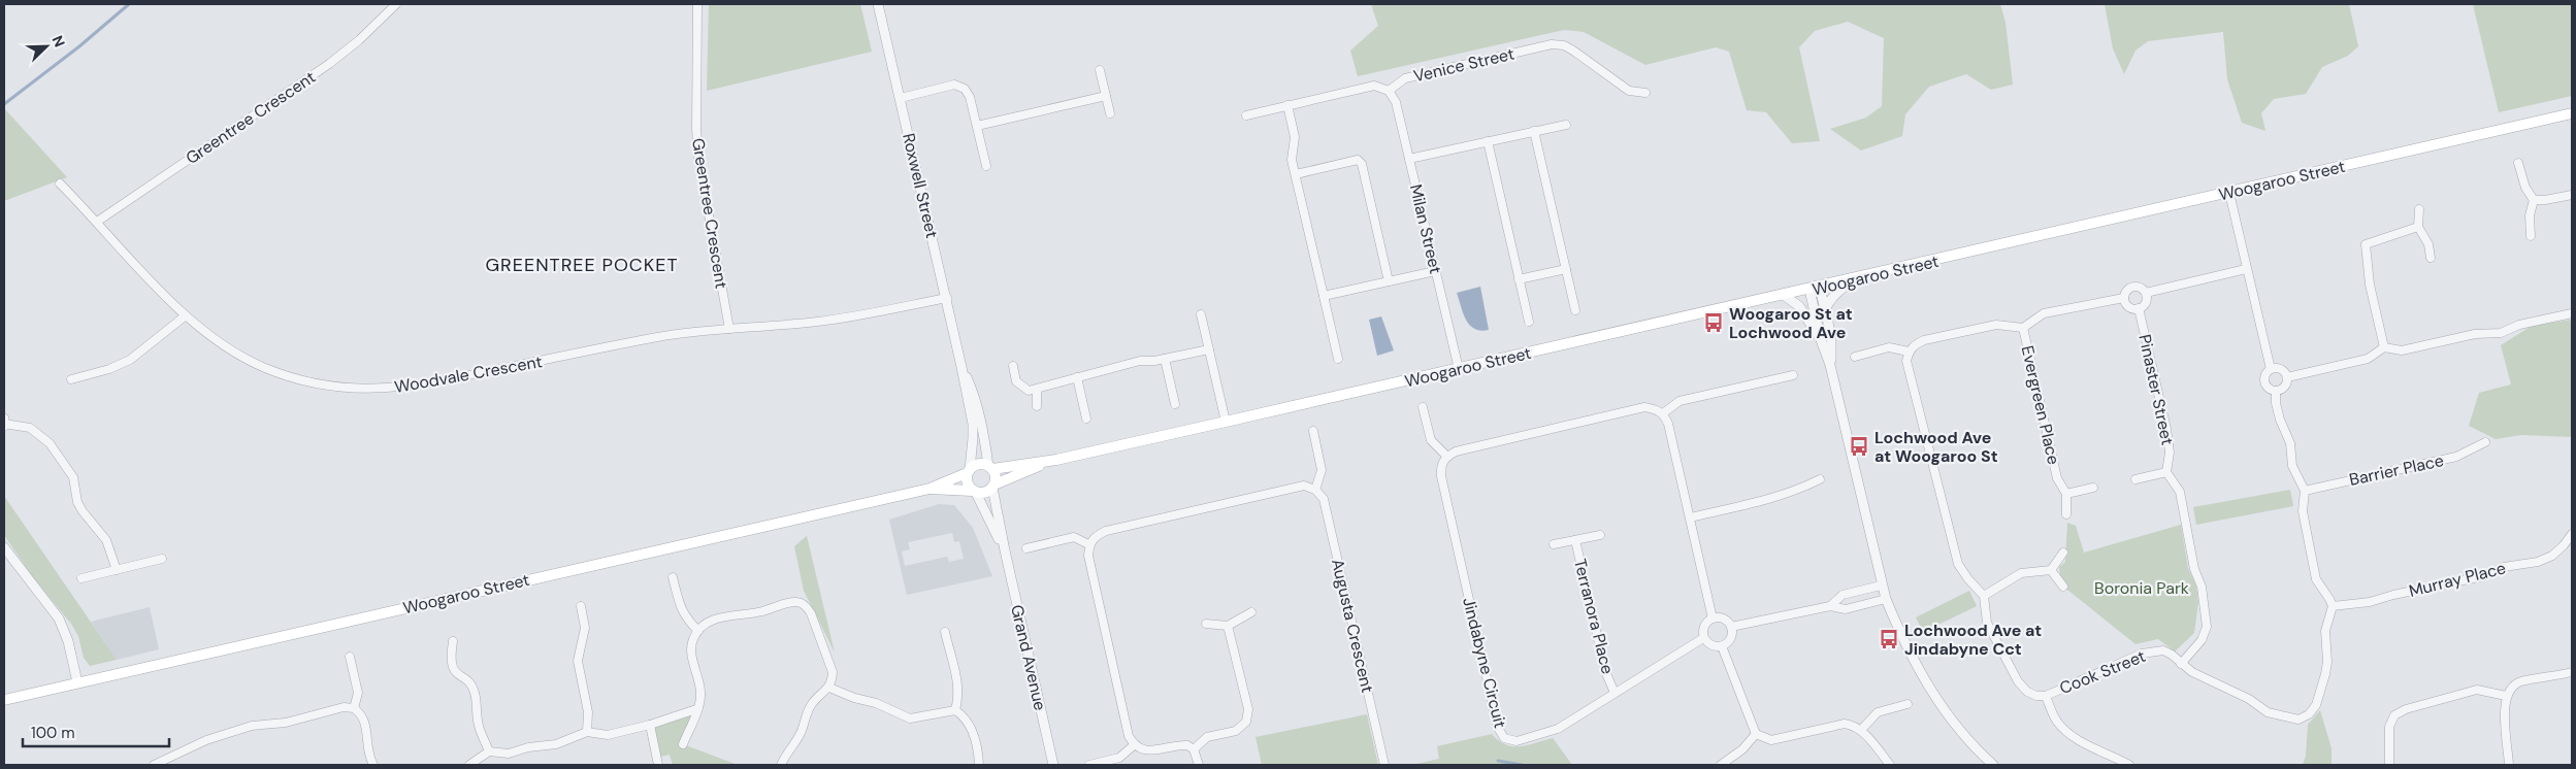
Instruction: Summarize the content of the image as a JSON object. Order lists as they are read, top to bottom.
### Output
{
  "streets": {
    "main road": ["Woogaroo Street"],
    "street": [
      "Venice Street",
      "Greentree Crescent",
      "Roxwell Street",
      "Milan Street",
      "Woodvale Crescent",
      "Pinaster Street",
      "Evergreen Place",
      "Barrier Place",
      "Murray Place",
      "Terranora Place",
      "Augusta Crescent",
      "Grand Avenue",
      "Jindabyne Circuit",
      "Cook Street"
    ]
  },
  "crossings": [
    ["Venice Street", "Milan Street"],
    ["Greentree Crescent", "Woodvale Crescent"],
    ["Woogaroo Street", "Roxwell Street"],
    ["Woogaroo Street", "Milan Street"],
    ["Woogaroo Street", "Grand Avenue"],
    ["Roxwell Street", "Woodvale Crescent"],
    ["Roxwell Street", "Grand Avenue"],
    ["Pinaster Street", "Evergreen Place"],
    ["Murray Place", "Cook Street"],
    ["Terranora Place", "Jindabyne Circuit"]
  ],
  "districts": ["GREENTREE POCKET"],
  "parks": ["Boronia Park"],
  "places": {
    "bus stop": ["Woogaroo St at Lochwood Ave", "Lochwood Ave at Woogaroo St", "Lochwood Ave at Jindabyne Cct"]
  },
  "scale_bar": "100 m",
  "north": "top right"
}
